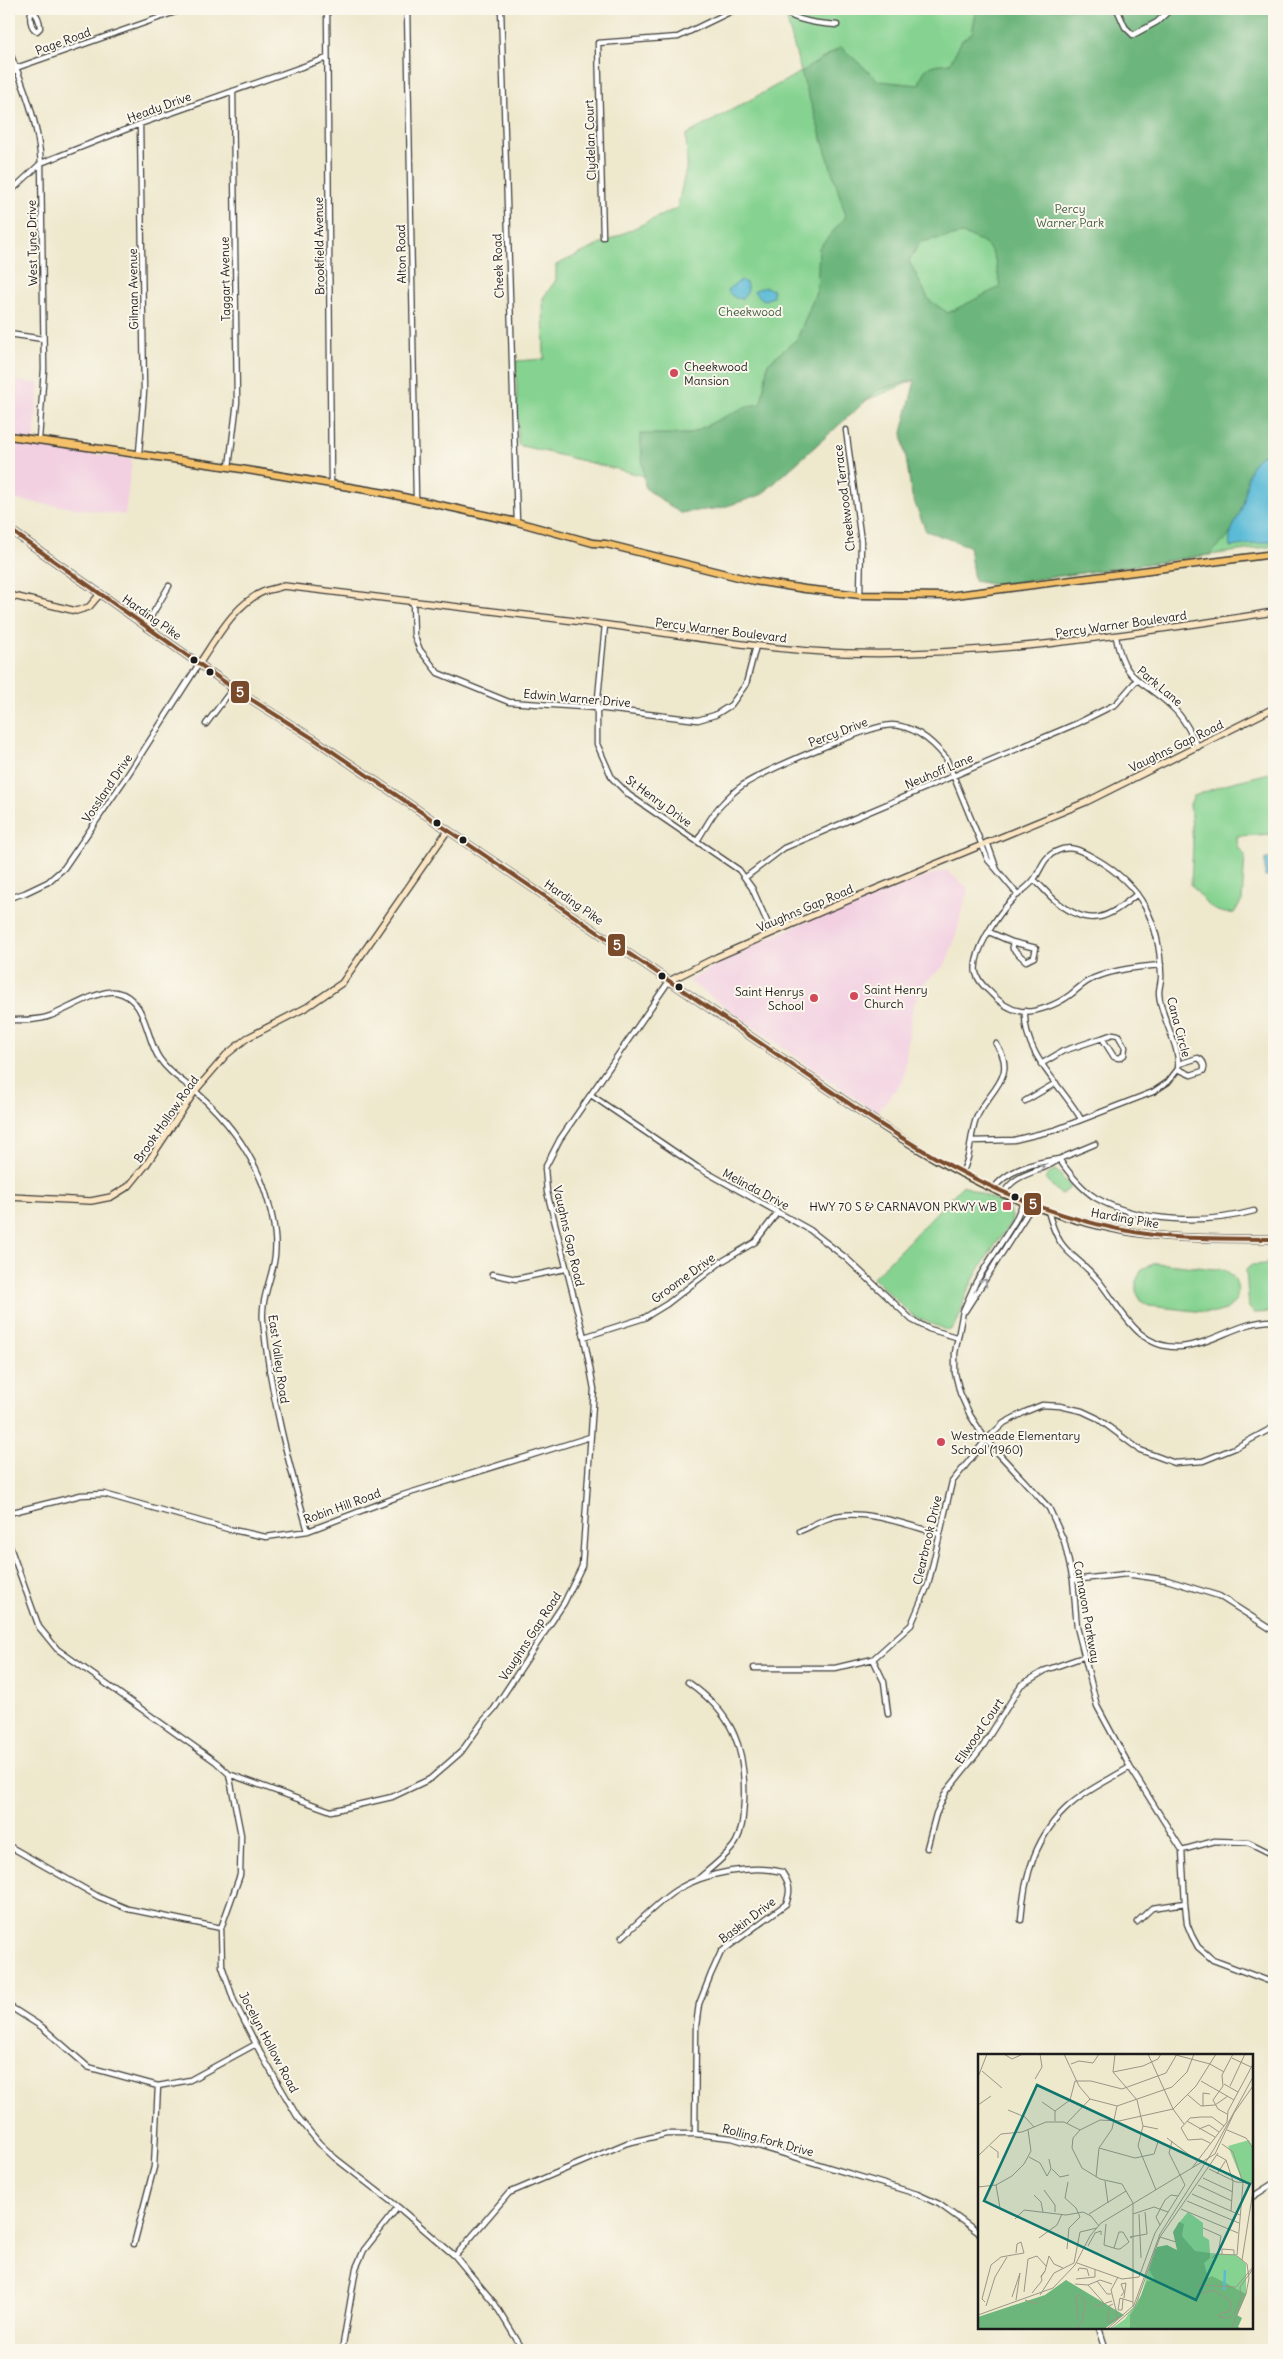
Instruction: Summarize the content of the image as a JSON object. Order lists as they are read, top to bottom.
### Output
{
  "streets": {
    "main road": ["Harding Pike"],
    "street": [
      "Page Road",
      "Heady Drive",
      "Clydelan Court",
      "West Tyne Drive",
      "Brookfield Avenue",
      "Alton Road",
      "Cheek Road",
      "Taggart Avenue",
      "Gilman Avenue",
      "Cheekwood Terrace",
      "Percy Warner Boulevard",
      "Park Lane",
      "Edwin Warner Drive",
      "Percy Drive",
      "Vaughns Gap Road",
      "Neuhoff Lane",
      "Vossland Drive",
      "St Henry Drive",
      "Cana Circle",
      "Brook Hollow Road",
      "Melinda Drive",
      "Groome Drive",
      "East Valley Road",
      "Robin Hill Road",
      "Clearbrook Drive",
      "Carnavon Parkway",
      "Ellwood Court",
      "Baskin Drive",
      "Jocelyn Hollow Road",
      "Rolling Fork Drive"
    ]
  },
  "crossings": [
    ["Page Road", "West Tyne Drive"],
    ["Heady Drive", "West Tyne Drive"],
    ["Heady Drive", "Brookfield Avenue"],
    ["Heady Drive", "Taggart Avenue"],
    ["Heady Drive", "Gilman Avenue"],
    ["Harding Pike", "Percy Warner Boulevard"],
    ["Harding Pike", "Vaughns Gap Road"],
    ["Harding Pike", "Vossland Drive"],
    ["Harding Pike", "Brook Hollow Road"],
    ["Harding Pike", "Carnavon Parkway"],
    ["Percy Warner Boulevard", "Park Lane"],
    ["Percy Warner Boulevard", "Edwin Warner Drive"],
    ["Percy Warner Boulevard", "Vossland Drive"],
    ["Percy Warner Boulevard", "St Henry Drive"],
    ["Park Lane", "Vaughns Gap Road"],
    ["Park Lane", "Neuhoff Lane"],
    ["Edwin Warner Drive", "St Henry Drive"],
    ["Percy Drive", "Vaughns Gap Road"],
    ["Percy Drive", "Neuhoff Lane"],
    ["Percy Drive", "St Henry Drive"],
    ["Percy Drive", "Cana Circle"],
    ["Vaughns Gap Road", "St Henry Drive"],
    ["Vaughns Gap Road", "Melinda Drive"],
    ["Vaughns Gap Road", "Groome Drive"],
    ["Vaughns Gap Road", "Robin Hill Road"],
    ["Vaughns Gap Road", "Jocelyn Hollow Road"],
    ["Neuhoff Lane", "St Henry Drive"],
    ["Brook Hollow Road", "East Valley Road"],
    ["Melinda Drive", "Groome Drive"],
    ["Melinda Drive", "Carnavon Parkway"],
    ["East Valley Road", "Robin Hill Road"],
    ["Clearbrook Drive", "Carnavon Parkway"],
    ["Carnavon Parkway", "Ellwood Court"],
    ["Baskin Drive", "Rolling Fork Drive"],
    ["Jocelyn Hollow Road", "Rolling Fork Drive"]
  ],
  "parks": ["Percy Warner Park", "Cheekwood"],
  "places": {
    "other": [
      "Cheekwood Mansion",
      "Saint Henry Church",
      "Saint Henrys School",
      "Westmeade Elementary School (1960)"
    ],
    "transit": ["HWY 70 S & CARNAVON PKWY WB"]
  },
  "lines": ["transit line 5"]
}
